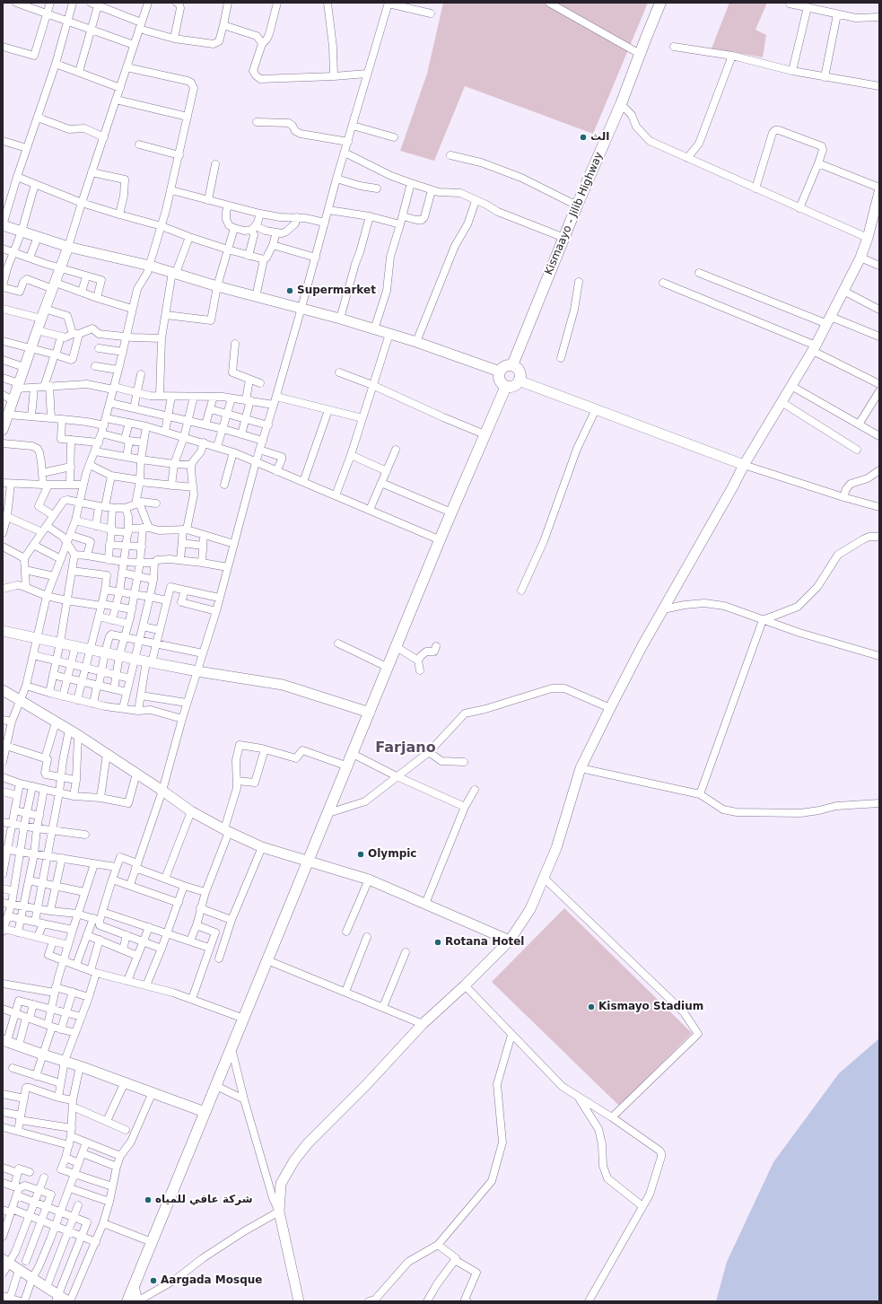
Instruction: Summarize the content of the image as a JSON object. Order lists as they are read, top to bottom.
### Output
{
  "streets": {
    "main road": ["Kismaayo - Jilib Highway"]
  },
  "districts": ["Farjano"],
  "places": [
    "الث",
    "Supermarket",
    "Olympic",
    "Rotana Hotel",
    "Kismayo Stadium",
    "شركة عافي للمياه",
    "Aargada Mosque"
  ]
}
